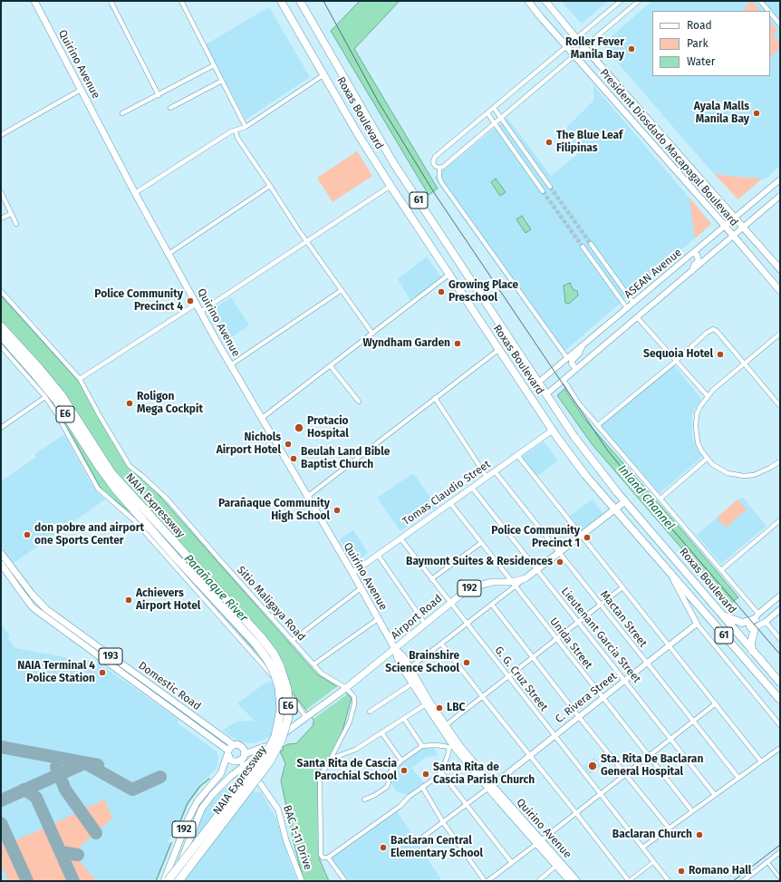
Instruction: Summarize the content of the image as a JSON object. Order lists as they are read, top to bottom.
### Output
{
  "streets": {
    "highway": [
      "Roxas Boulevard",
      "61",
      "E6",
      "NAIA Expressway"
    ],
    "main road": [
      "Quirino Avenue",
      "President Diosdado Macapagal Boulevard",
      "192",
      "Airport Road",
      "193",
      "Domestic Road"
    ],
    "street": [
      "ASEAN Avenue",
      "Tomas Claudio Street",
      "Sitio Maligaya Road",
      "Mactan Street",
      "Lieutenant Garcia Street",
      "Unida Street",
      "G. G. Cruz Street",
      "C. Rivera Street",
      "BAC 1-11 Drive"
    ]
  },
  "crossings": [
    ["Quirino Avenue", "Tomas Claudio Street"],
    ["Quirino Avenue", "Airport Road"],
    ["Quirino Avenue", "C. Rivera Street"],
    ["Roxas Boulevard", "ASEAN Avenue"],
    ["Roxas Boulevard", "Tomas Claudio Street"],
    ["Roxas Boulevard", "Airport Road"],
    ["President Diosdado Macapagal Boulevard", "ASEAN Avenue"],
    ["Tomas Claudio Street", "Mactan Street"],
    ["Tomas Claudio Street", "Lieutenant Garcia Street"],
    ["Tomas Claudio Street", "Unida Street"],
    ["Tomas Claudio Street", "G. G. Cruz Street"],
    ["192", "Airport Road"],
    ["192", "Domestic Road"],
    ["192", "BAC 1-11 Drive"],
    ["Sitio Maligaya Road", "Airport Road"],
    ["Airport Road", "Mactan Street"],
    ["Airport Road", "Lieutenant Garcia Street"],
    ["Airport Road", "Unida Street"],
    ["Airport Road", "G. G. Cruz Street"],
    ["Mactan Street", "C. Rivera Street"],
    ["Lieutenant Garcia Street", "C. Rivera Street"],
    ["Unida Street", "C. Rivera Street"],
    ["G. G. Cruz Street", "C. Rivera Street"],
    ["Domestic Road", "BAC 1-11 Drive"]
  ],
  "water": ["Inland Channel", "Parañaque River"],
  "places": [
    "Roller Fever Manila Bay",
    "Ayala Malls Manila Bay",
    "The Blue Leaf Filipinas",
    "Growing Place Preschool",
    "Police Community Precinct 4",
    "Wyndham Garden",
    "Sequoia Hotel",
    "Roligon Mega Cockpit",
    "Protacio Hospital",
    "Nichols Airport Hotel",
    "Beulah Land Bible Baptist Church",
    "Parañaque Community High School",
    "don pobre and airport one Sports Center",
    "Police Community Precinct 1",
    "Baymont Suites & Residences",
    "Achievers Airport Hotel",
    "Brainshire Science School",
    "NAIA Terminal 4 Police Station",
    "LBC",
    "Sta. Rita De Baclaran General Hospital",
    "Santa Rita de Cascia Parochial School",
    "Santa Rita de Cascia Parish Church",
    "Baclaran Church",
    "Baclaran Central Elementary School",
    "Romano Hall"
  ],
  "legend": ["Road", "Park", "Water"]
}
